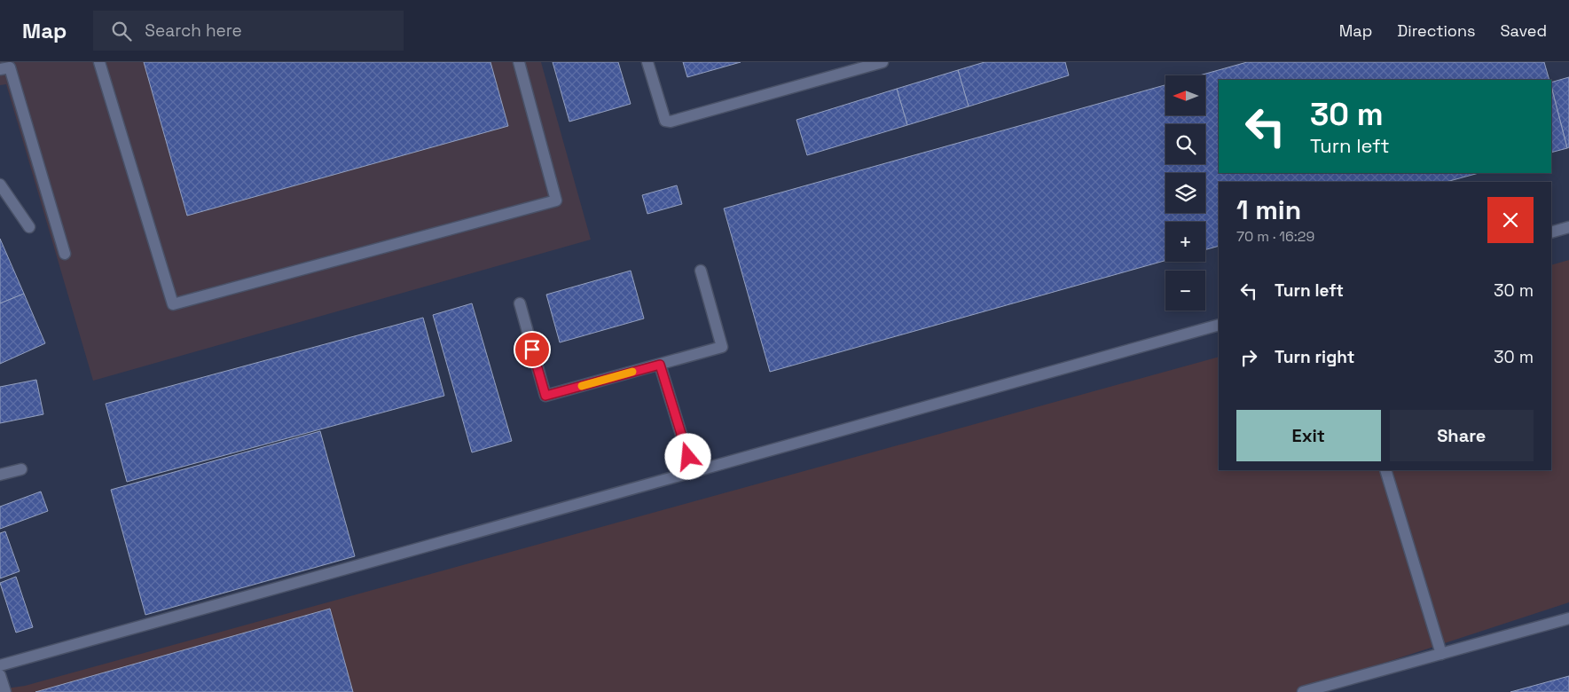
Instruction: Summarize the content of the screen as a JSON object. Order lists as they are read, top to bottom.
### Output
{
  "north": "left",
  "page": {
    "header": "Map",
    "search": "Search here",
    "nav": ["Map", "Directions", "Saved"],
    "map_buttons": ["+", "−"],
    "turn": ["30 m", "Turn left"],
    "heading": ["1 min", "70 m · 16:29"],
    "list": [
      {
        "name": "Turn left",
        "value": "30 m"
      },
      {
        "name": "Turn right",
        "value": "30 m"
      }
    ],
    "buttons": ["Exit", "Share"]
  }
}
